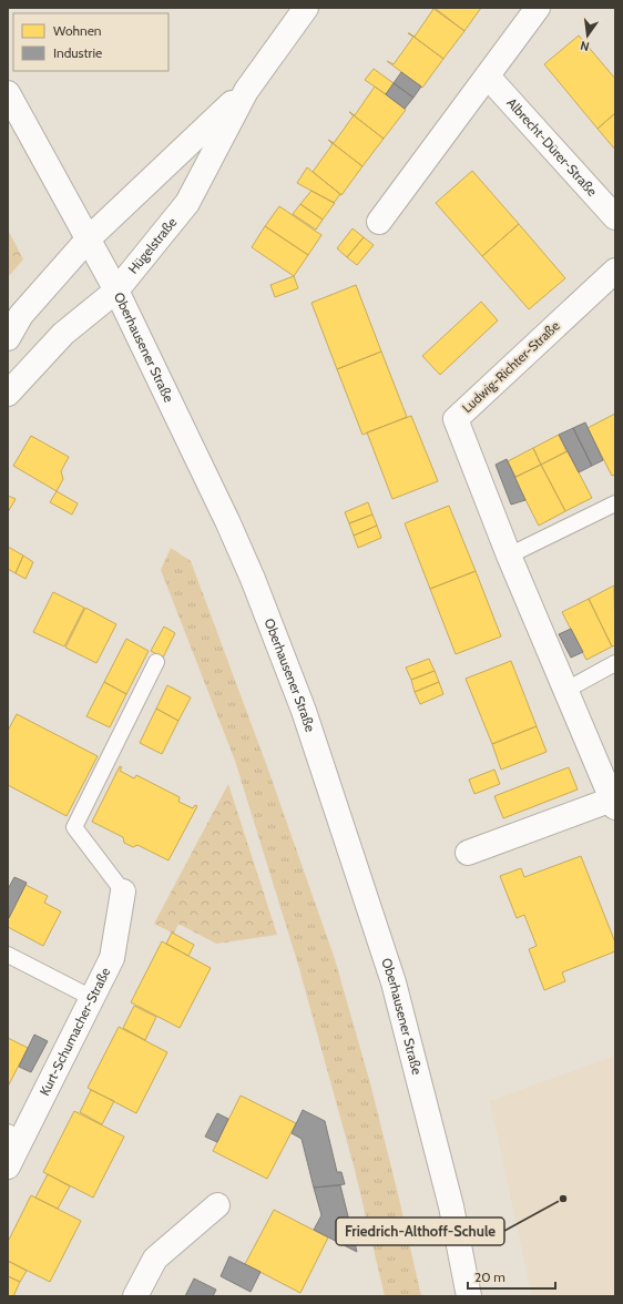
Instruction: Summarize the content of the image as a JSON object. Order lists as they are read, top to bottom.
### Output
{
  "streets": {
    "street": [
      "Albrecht-Dürer-Straße",
      "Hügelstraße",
      "Oberhausener Straße",
      "Ludwig-Richter-Straße",
      "Kurt-Schumacher-Straße"
    ]
  },
  "crossings": [
    ["Hügelstraße", "Oberhausener Straße"]
  ],
  "places": ["Friedrich-Althoff-Schule"],
  "legend": ["Wohnen", "Industrie"],
  "scale_bar": "20 m",
  "north": "bottom"
}
